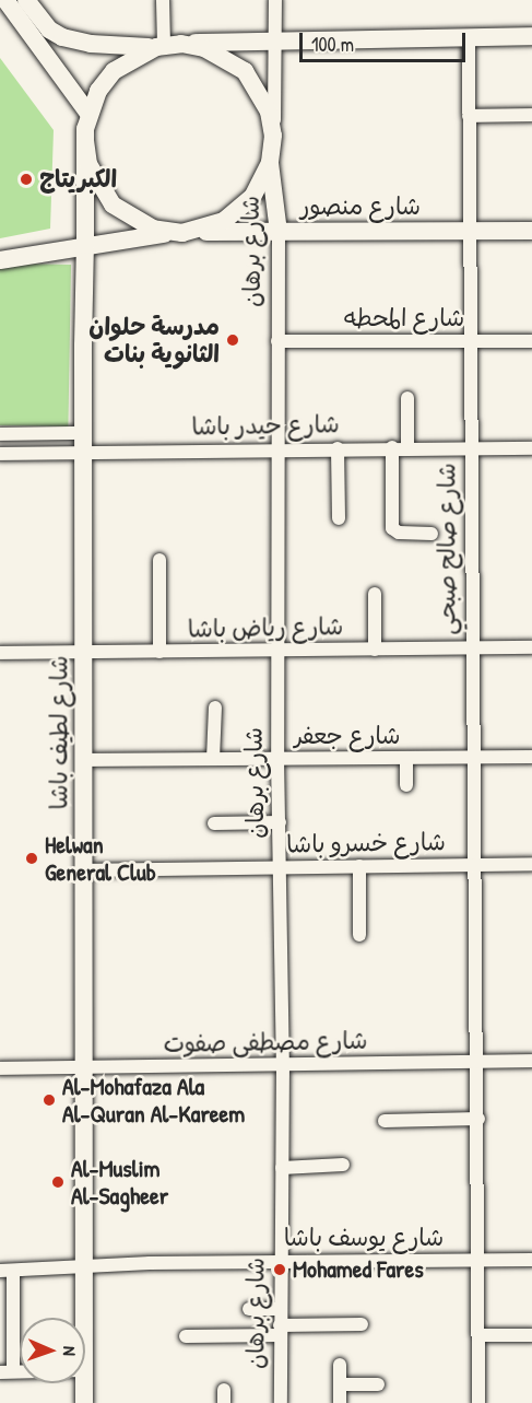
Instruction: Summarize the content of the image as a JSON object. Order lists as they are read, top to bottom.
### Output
{
  "streets": {
    "street": [
      "شارع منصور",
      "شارع برهان",
      "شارع المحطه",
      "شارع حيدر باشا",
      "شارع صالح صبحي",
      "شارع رياض باشا",
      "شارع لطيف باشا",
      "شارع جعفر",
      "شارع خسرو باشا",
      "شارع مصطفى صفوت",
      "شارع يوسف باشا"
    ]
  },
  "crossings": [
    ["شارع منصور", "شارع برهان"],
    ["شارع منصور", "شارع صالح صبحي"],
    ["شارع منصور", "شارع لطيف باشا"],
    ["شارع برهان", "شارع المحطه"],
    ["شارع برهان", "شارع حيدر باشا"],
    ["شارع برهان", "شارع رياض باشا"],
    ["شارع برهان", "شارع لطيف باشا"],
    ["شارع برهان", "شارع جعفر"],
    ["شارع برهان", "شارع خسرو باشا"],
    ["شارع برهان", "شارع مصطفى صفوت"],
    ["شارع برهان", "شارع يوسف باشا"],
    ["شارع المحطه", "شارع صالح صبحي"],
    ["شارع حيدر باشا", "شارع صالح صبحي"],
    ["شارع حيدر باشا", "شارع لطيف باشا"],
    ["شارع صالح صبحي", "شارع رياض باشا"],
    ["شارع صالح صبحي", "شارع جعفر"],
    ["شارع صالح صبحي", "شارع خسرو باشا"],
    ["شارع صالح صبحي", "شارع مصطفى صفوت"],
    ["شارع صالح صبحي", "شارع يوسف باشا"],
    ["شارع رياض باشا", "شارع لطيف باشا"],
    ["شارع لطيف باشا", "شارع جعفر"],
    ["شارع لطيف باشا", "شارع خسرو باشا"],
    ["شارع لطيف باشا", "شارع مصطفى صفوت"],
    ["شارع لطيف باشا", "شارع يوسف باشا"]
  ],
  "places": [
    "الكبريتاج",
    "مدرسة حلوان الثانوية بنات",
    "Helwan General Club",
    "Al-Mohafaza Ala Al-Quran Al-Kareem",
    "Al-Muslim Al-Sagheer",
    "Mohamed Fares"
  ],
  "scale_bar": "100 m",
  "north": "right"
}
